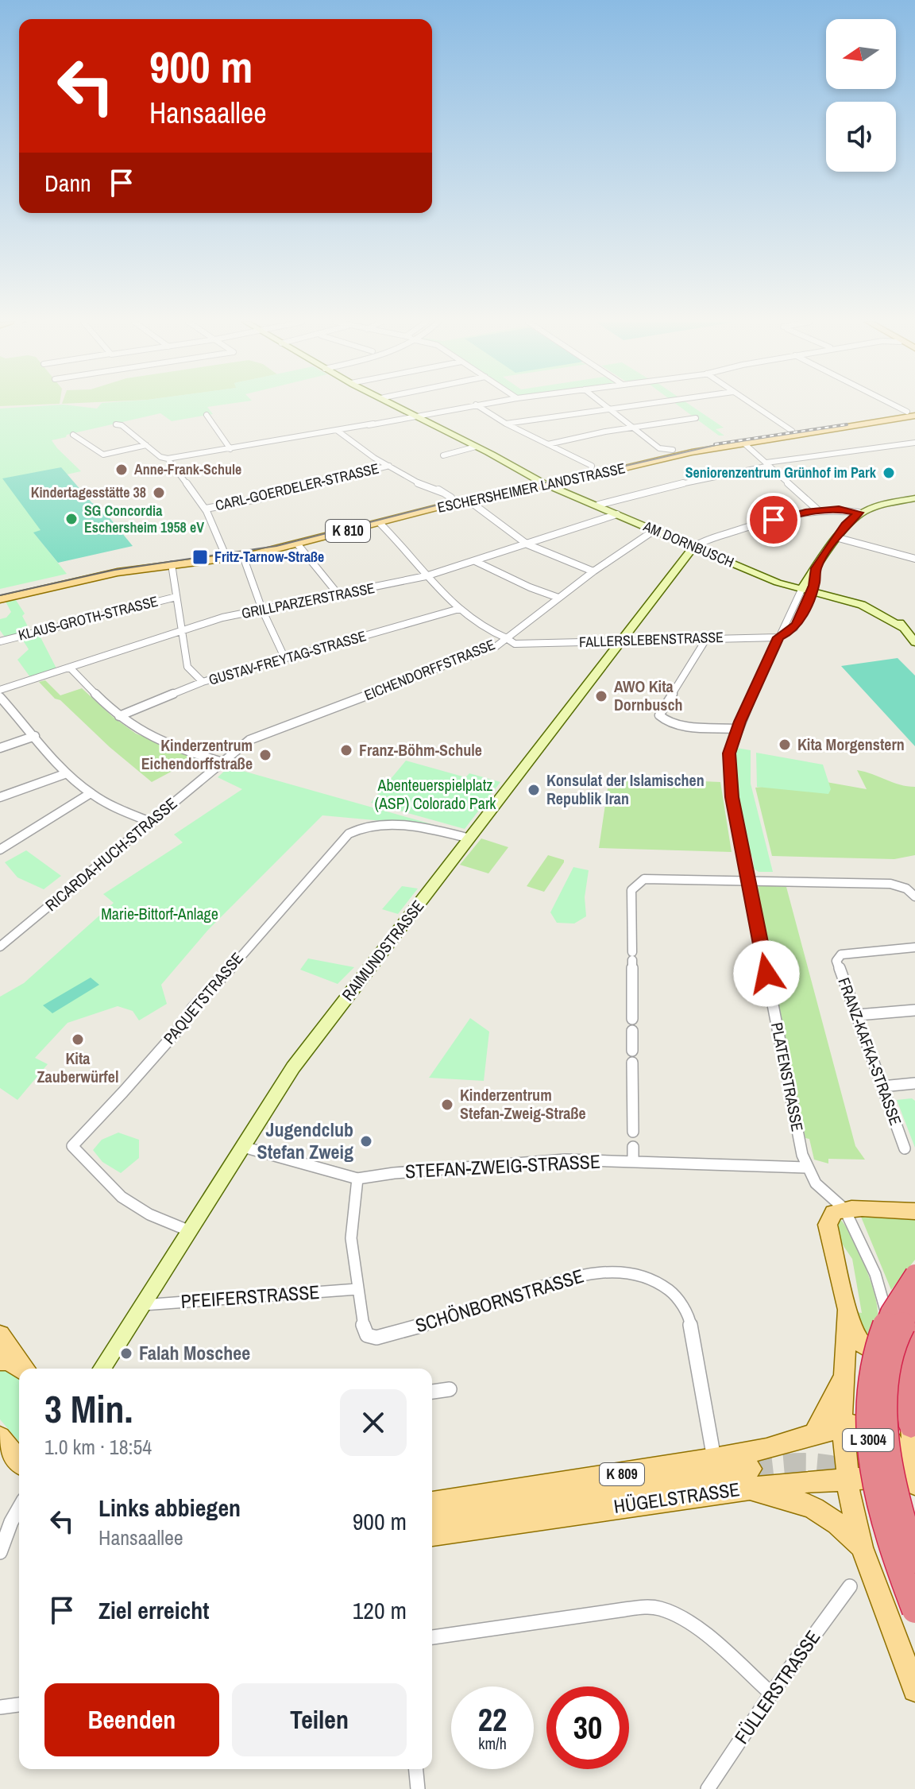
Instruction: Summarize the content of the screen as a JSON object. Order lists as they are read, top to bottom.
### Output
{
  "streets": {
    "highway": ["L 3004"],
    "main road": [
      "ESCHERSHEIMER LANDSTRASSE",
      "K 810",
      "AM DORNBUSCH",
      "RAIMUNDSTRASSE",
      "PLATENSTRASSE",
      "K 809",
      "HÜGELSTRASSE"
    ],
    "street": [
      "CARL-GOERDELER-STRASSE",
      "GRILLPARZERSTRASSE",
      "KLAUS-GROTH-STRASSE",
      "FALLERSLEBENSTRASSE",
      "GUSTAV-FREYTAG-STRASSE",
      "EICHENDORFFSTRASSE",
      "RICARDA-HUCH-STRASSE",
      "PAQUETSTRASSE",
      "FRANZ-KAFKA-STRASSE",
      "STEFAN-ZWEIG-STRASSE",
      "PFEIFERSTRASSE",
      "SCHÖNBORNSTRASSE",
      "FÜLLERSTRASSE"
    ]
  },
  "crossings": [
    ["CARL-GOERDELER-STRASSE", "ESCHERSHEIMER LANDSTRASSE"],
    ["ESCHERSHEIMER LANDSTRASSE", "AM DORNBUSCH"],
    ["AM DORNBUSCH", "GRILLPARZERSTRASSE"],
    ["AM DORNBUSCH", "EICHENDORFFSTRASSE"],
    ["AM DORNBUSCH", "RAIMUNDSTRASSE"],
    ["AM DORNBUSCH", "PLATENSTRASSE"],
    ["FALLERSLEBENSTRASSE", "EICHENDORFFSTRASSE"],
    ["FALLERSLEBENSTRASSE", "RAIMUNDSTRASSE"],
    ["FALLERSLEBENSTRASSE", "PLATENSTRASSE"],
    ["EICHENDORFFSTRASSE", "RICARDA-HUCH-STRASSE"],
    ["RAIMUNDSTRASSE", "PAQUETSTRASSE"],
    ["RAIMUNDSTRASSE", "STEFAN-ZWEIG-STRASSE"],
    ["RAIMUNDSTRASSE", "PFEIFERSTRASSE"],
    ["PLATENSTRASSE", "STEFAN-ZWEIG-STRASSE"],
    ["PFEIFERSTRASSE", "SCHÖNBORNSTRASSE"],
    ["SCHÖNBORNSTRASSE", "HÜGELSTRASSE"],
    ["K 809", "HÜGELSTRASSE"]
  ],
  "parks": ["Abenteuerspielplatz (ASP) Colorado Park", "Marie-Bittorf-Anlage"],
  "places": {
    "other": [
      "Anne-Frank-Schule",
      "Seniorenzentrum Grünhof im Park",
      "Kindertagesstätte 38",
      "SG Concordia Eschersheim 1958 eV",
      "AWO Kita Dornbusch",
      "Kita Morgenstern",
      "Franz-Böhm-Schule",
      "Kinderzentrum Eichendorffstraße",
      "Konsulat der Islamischen Republik Iran",
      "Kita Zauberwürfel",
      "Kinderzentrum Stefan-Zweig-Straße",
      "Jugendclub Stefan Zweig",
      "Falah Moschee"
    ],
    "transit": ["Fritz-Tarnow-Straße"]
  },
  "north": "left",
  "page": {
    "turn": ["900 m", "Hansaallee"],
    "then": "Dann",
    "heading": ["3 Min.", "1.0 km · 18:54"],
    "list": [
      {
        "name": "Links abbiegen",
        "note": "Hansaallee",
        "value": "900 m"
      },
      {
        "name": "Ziel erreicht",
        "value": "120 m"
      }
    ],
    "buttons": ["Beenden", "Teilen"],
    "speed": "22 km/h",
    "limit": "30"
  }
}
